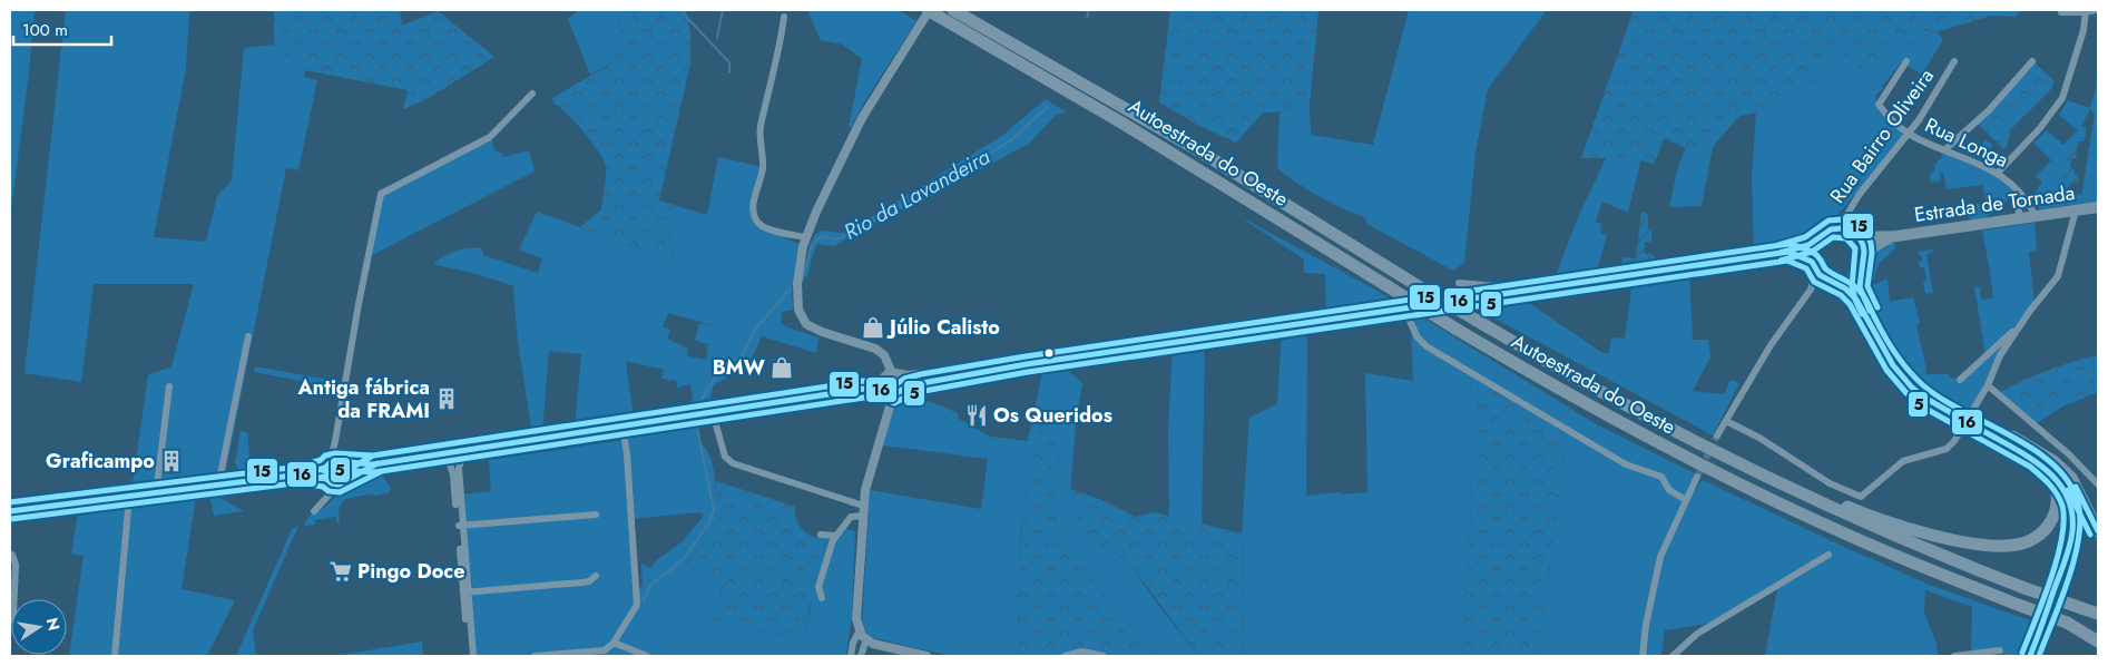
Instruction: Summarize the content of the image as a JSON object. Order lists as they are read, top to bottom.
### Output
{
  "streets": {
    "highway": ["Autoestrada do Oeste"],
    "main road": ["Estrada de Tornada"],
    "street": ["Rua Bairro Oliveira", "Rua Longa"]
  },
  "crossings": [
    ["Rua Bairro Oliveira", "Rua Longa"],
    ["Rua Bairro Oliveira", "Estrada de Tornada"],
    ["Rua Longa", "Estrada de Tornada"]
  ],
  "water": ["Rio da Lavandeira"],
  "places": {
    "shop": ["Júlio Calisto", "BMW"],
    "building": ["Antiga fábrica da FRAMI", "Graficampo"],
    "restaurant": ["Os Queridos"],
    "supermarket": ["Pingo Doce"]
  },
  "lines": ["transit line 15", "transit line 16", "transit line 5"],
  "scale_bar": "100 m",
  "north": "right"
}
